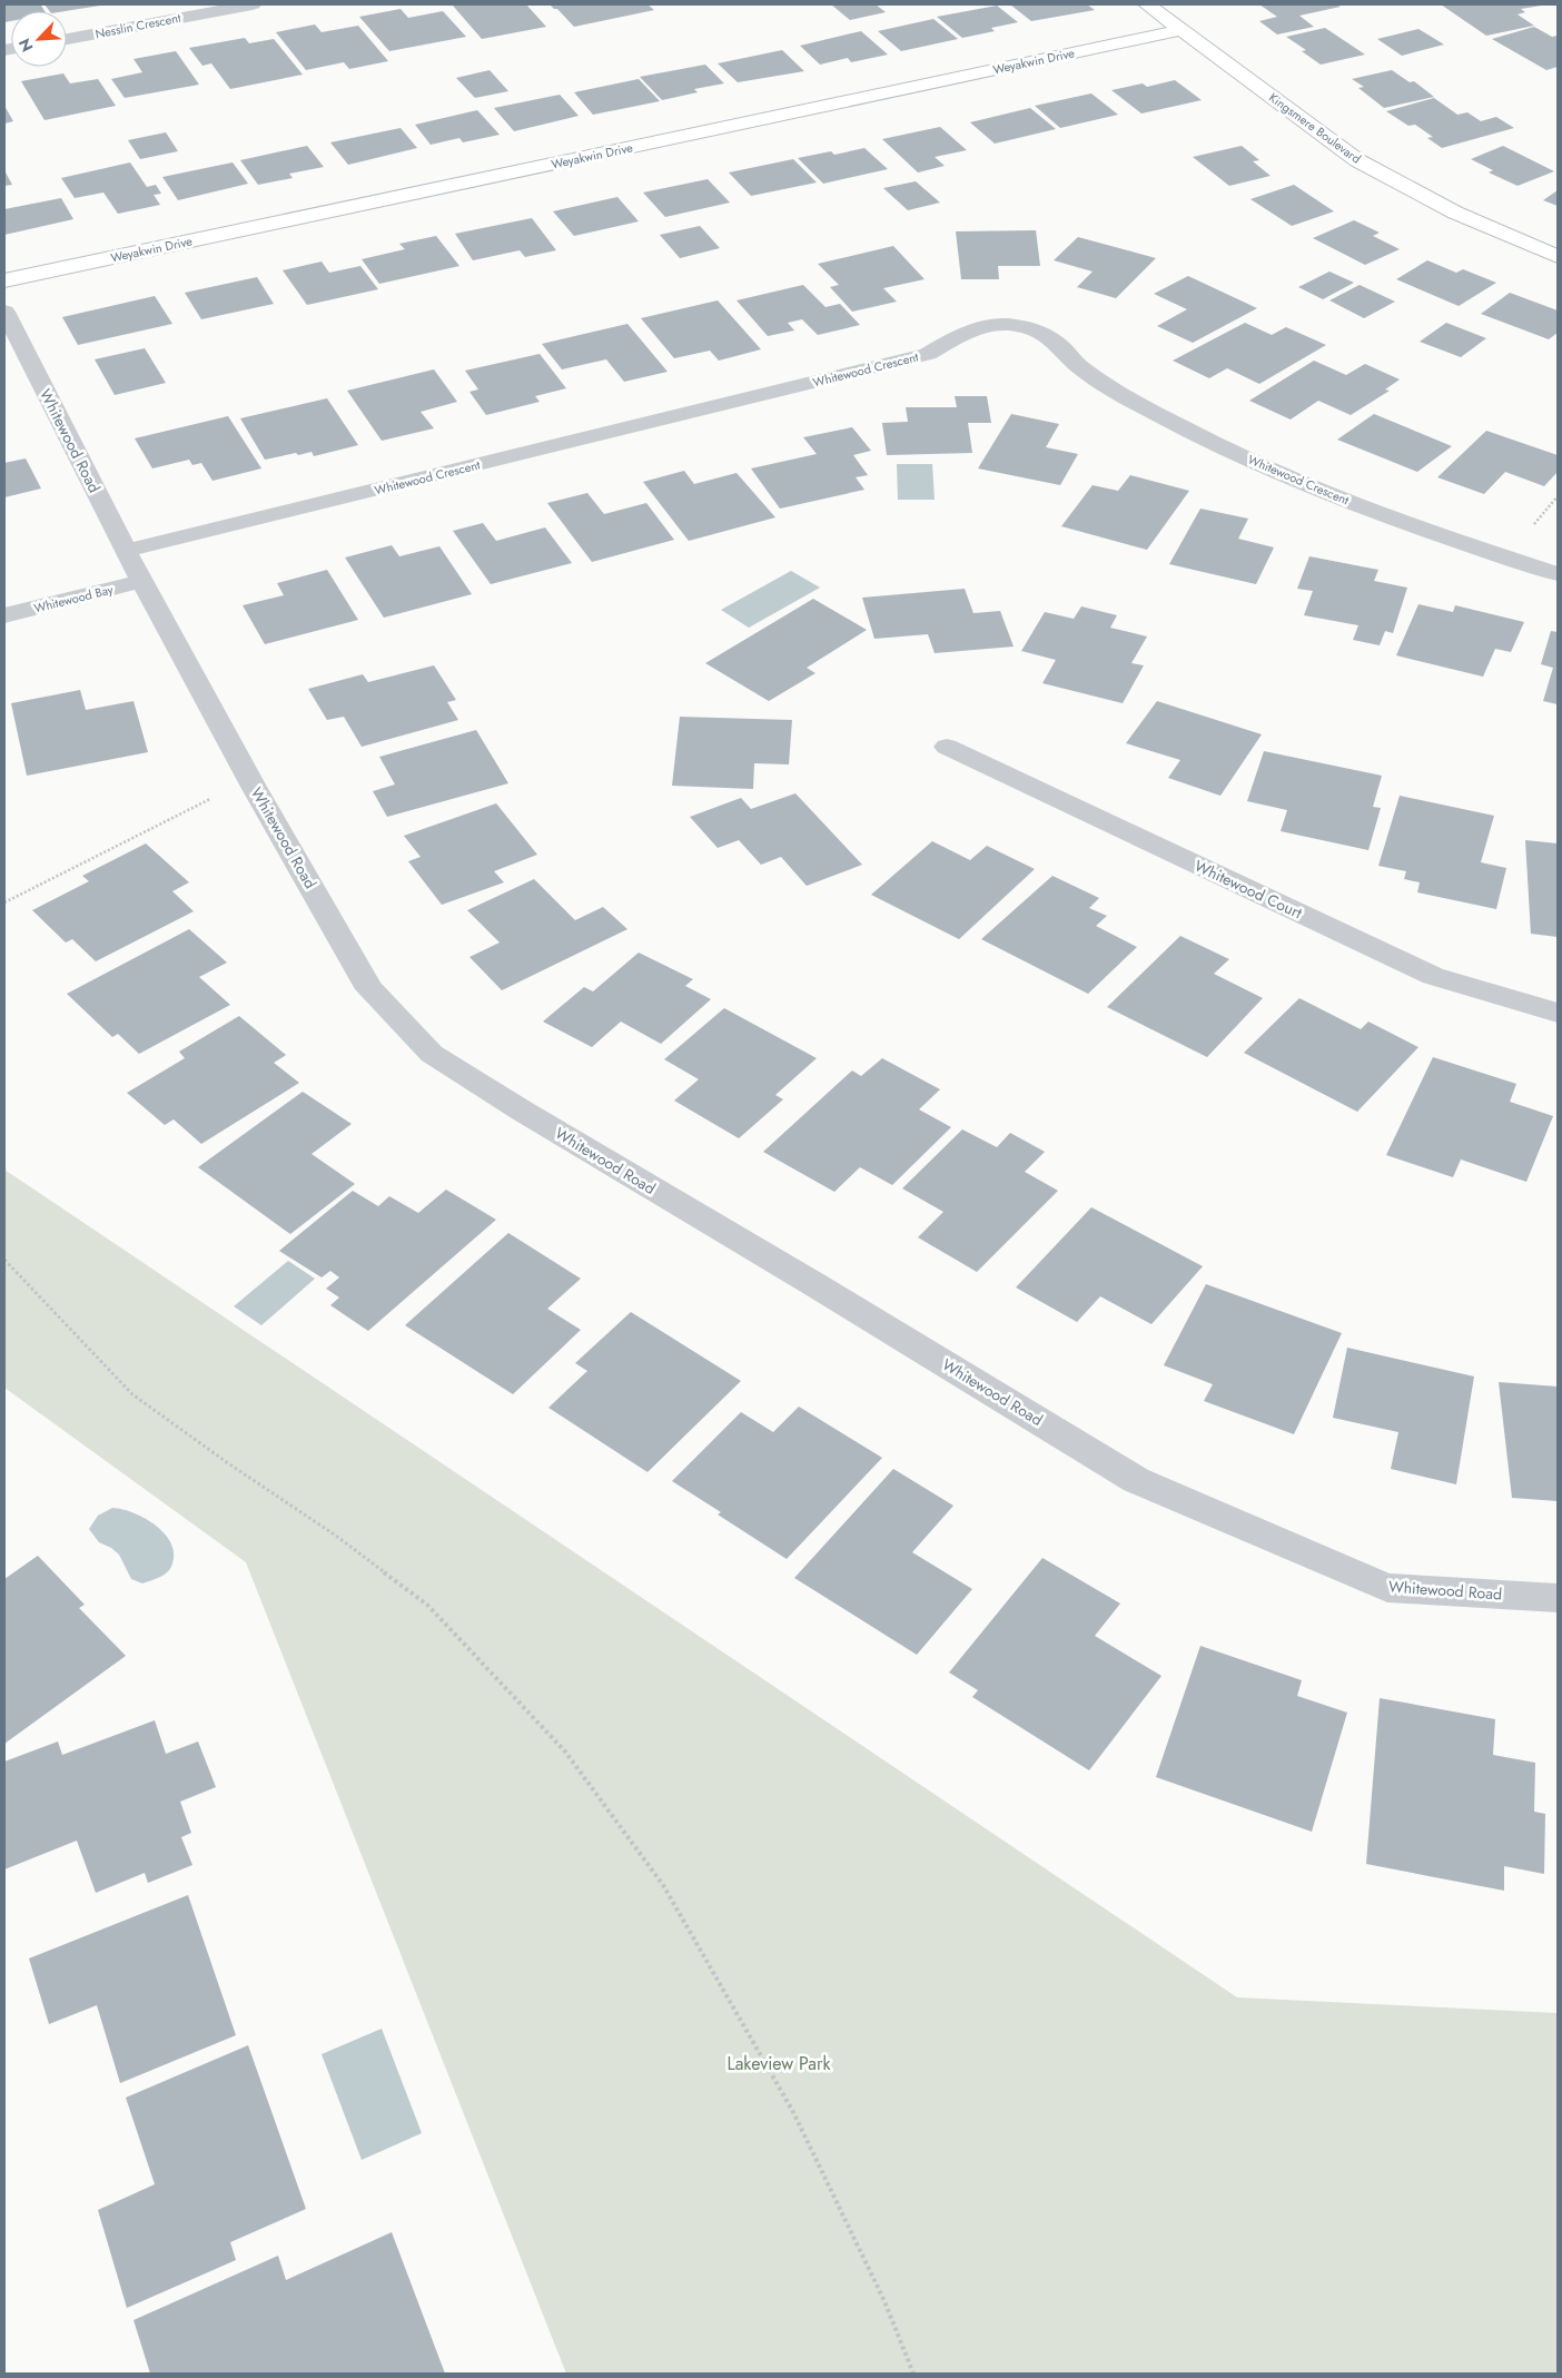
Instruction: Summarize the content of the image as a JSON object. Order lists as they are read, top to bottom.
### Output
{
  "streets": {
    "street": [
      "Nesslin Crescent",
      "Weyakwin Drive",
      "Kingsmere Boulevard",
      "Whitewood Crescent",
      "Whitewood Road",
      "Whitewood Bay",
      "Whitewood Court"
    ]
  },
  "crossings": [
    ["Weyakwin Drive", "Kingsmere Boulevard"],
    ["Whitewood Crescent", "Whitewood Road"],
    ["Whitewood Road", "Whitewood Bay"]
  ],
  "parks": ["Lakeview Park"],
  "north": "bottom left"
}
